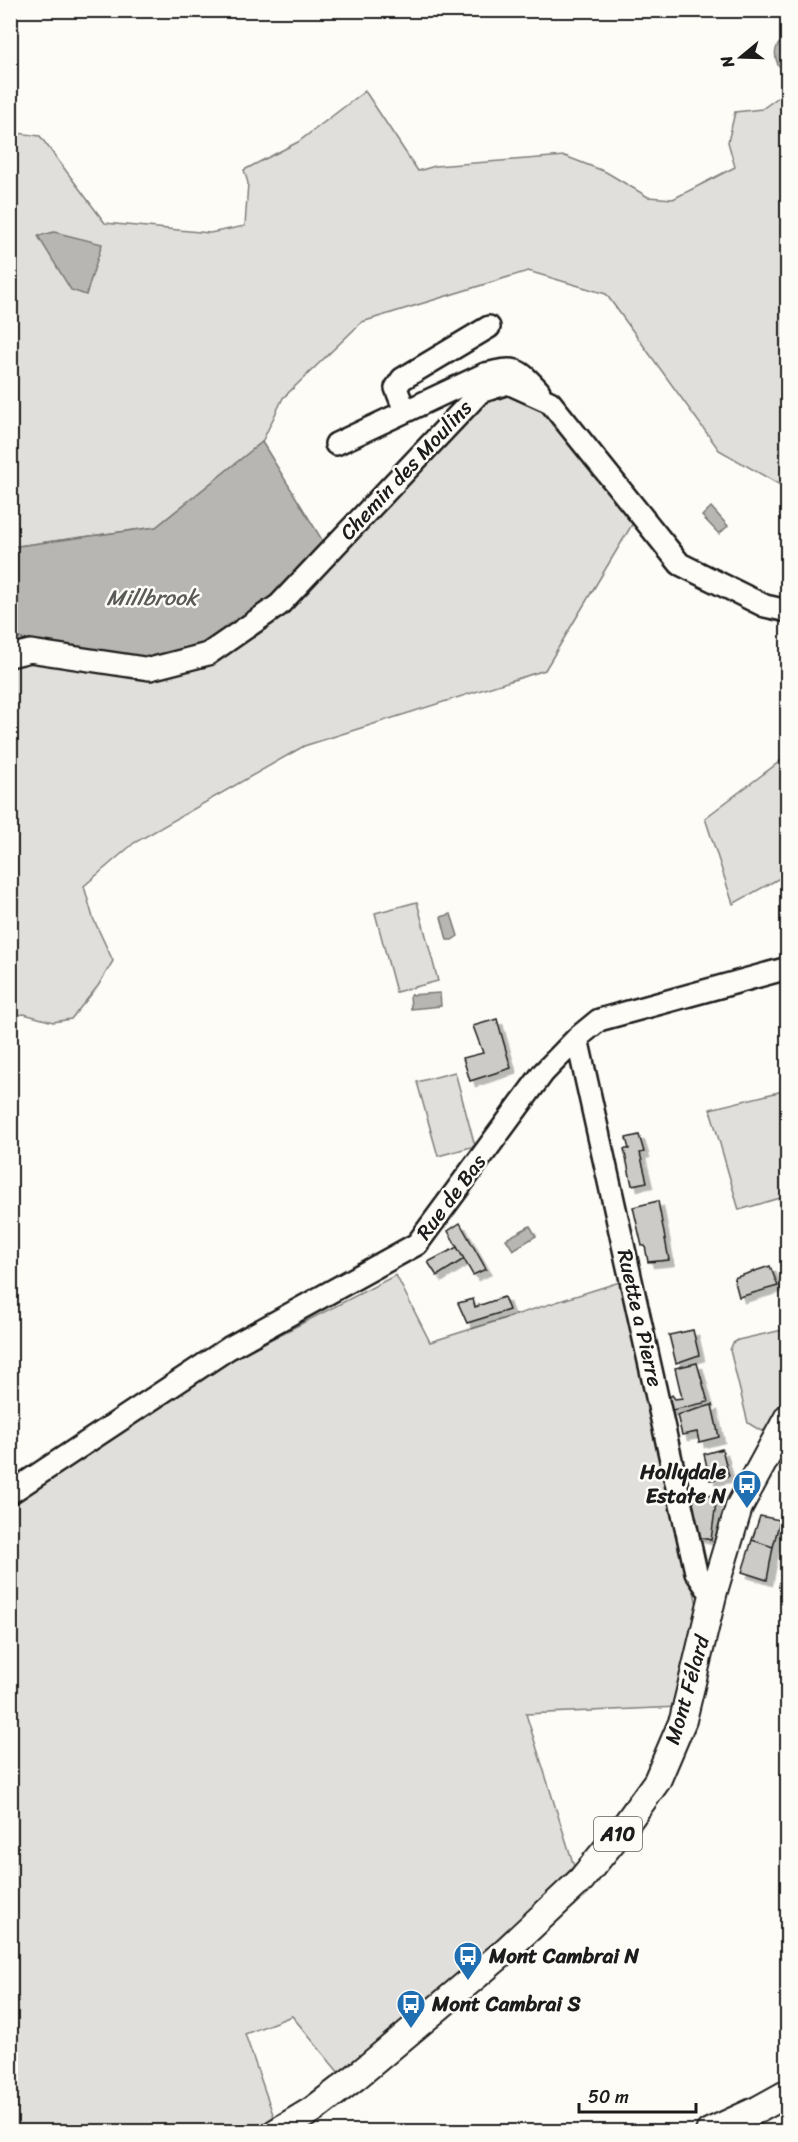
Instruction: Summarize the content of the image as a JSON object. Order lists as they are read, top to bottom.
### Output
{
  "streets": {
    "main road": ["Mont Félard", "A10"],
    "street": ["Chemin des Moulins", "Rue de Bas", "Ruette a Pierre"]
  },
  "crossings": [
    ["Rue de Bas", "Ruette a Pierre"],
    ["Ruette a Pierre", "Mont Félard"]
  ],
  "water": ["Millbrook"],
  "places": {
    "bus stop": ["Hollydale Estate N", "Mont Cambrai N", "Mont Cambrai S"]
  },
  "scale_bar": "50 m",
  "north": "left"
}
